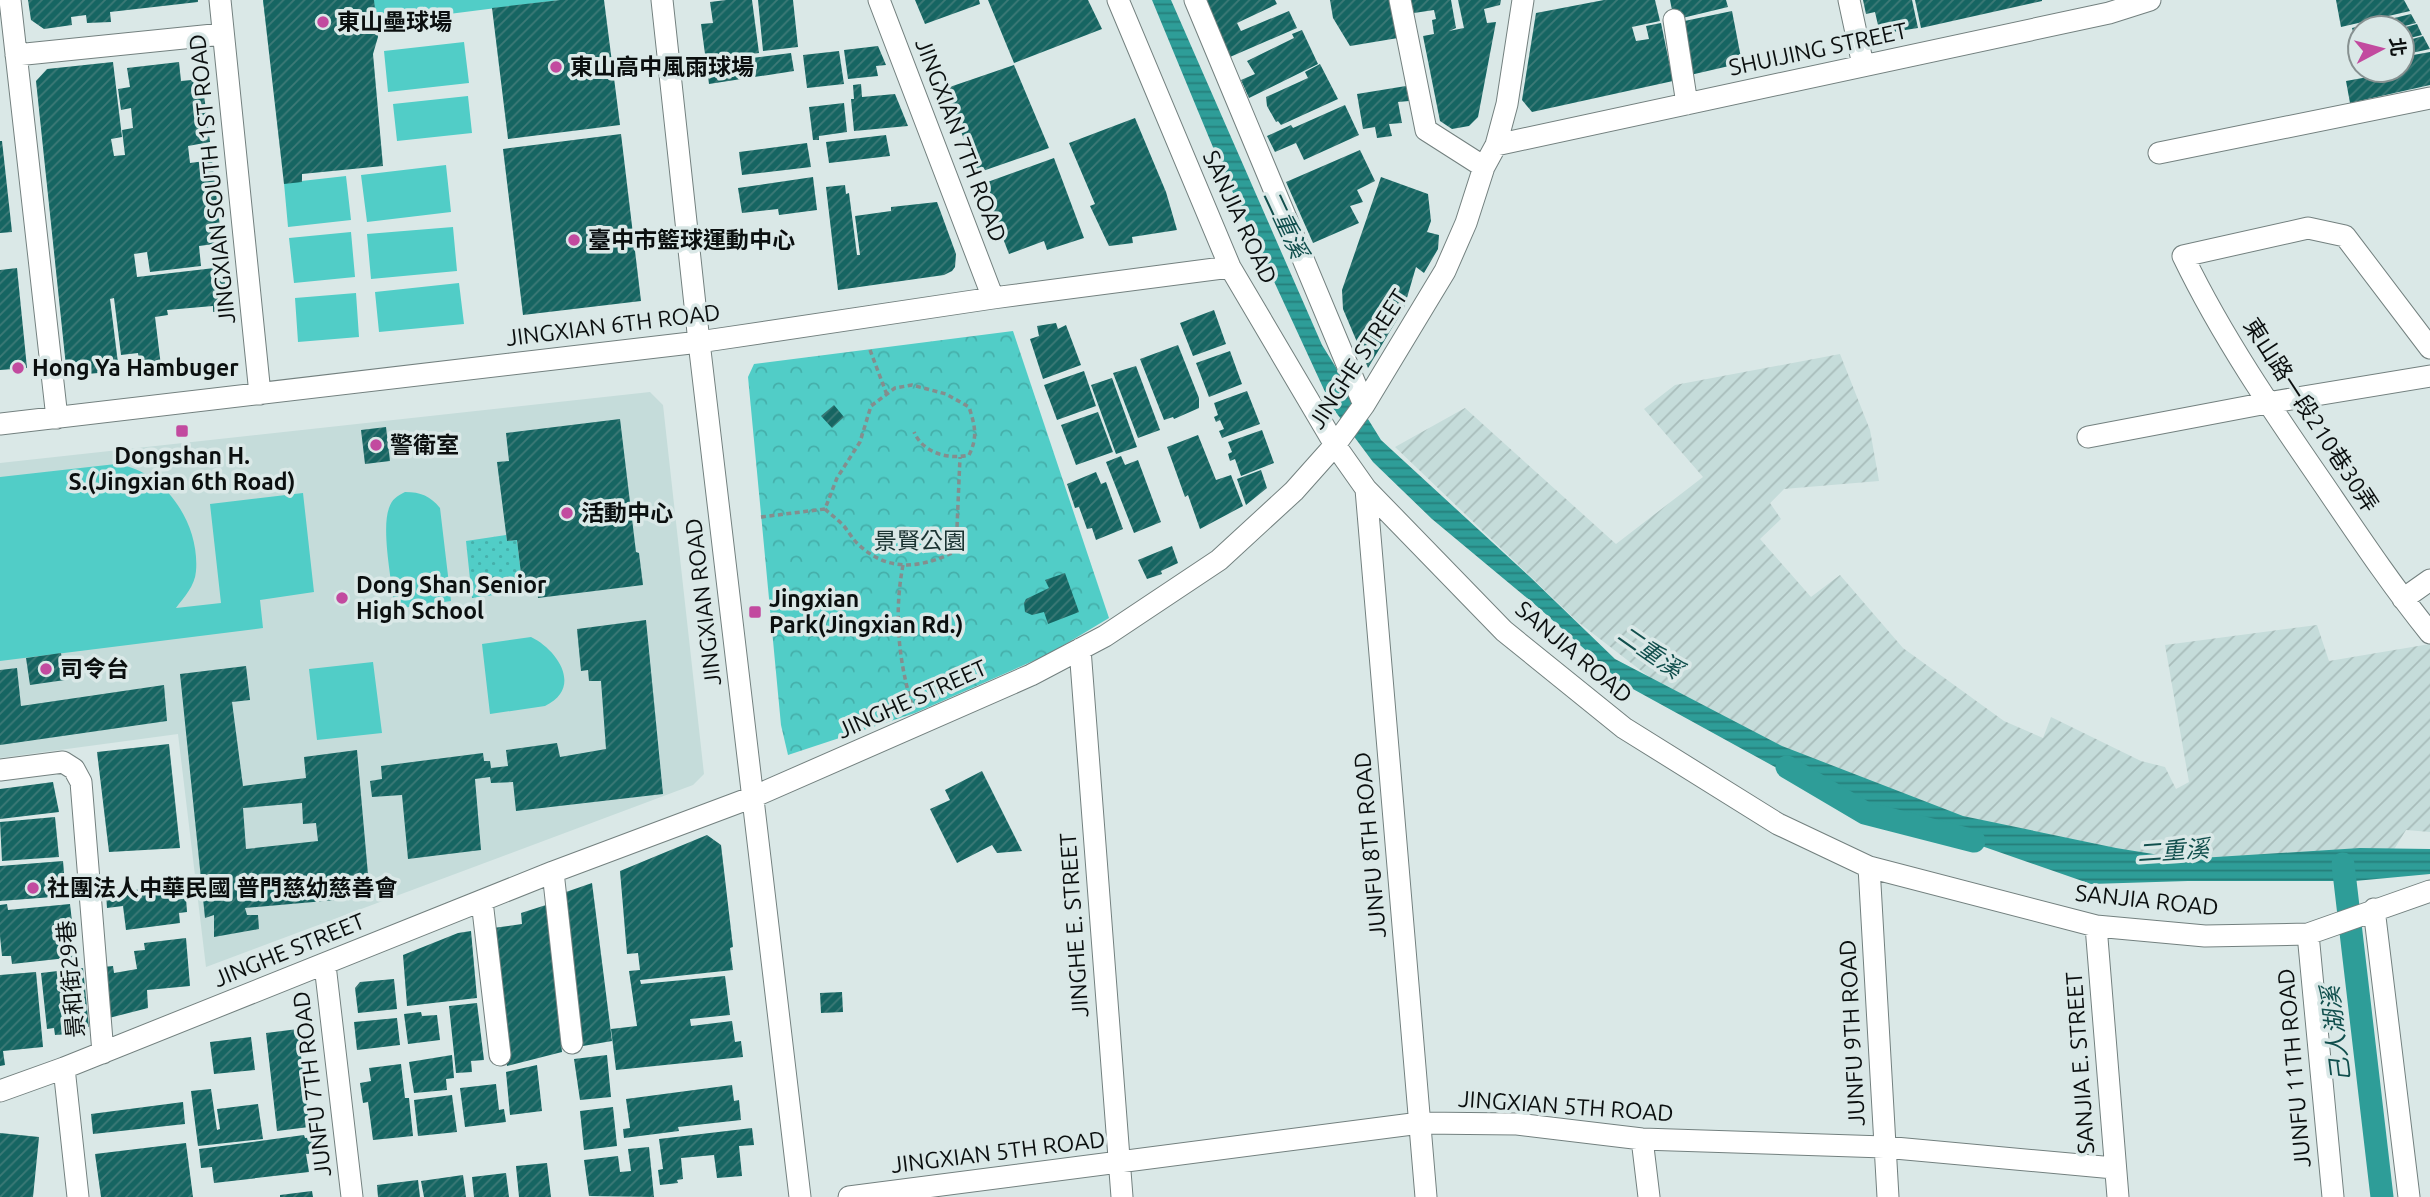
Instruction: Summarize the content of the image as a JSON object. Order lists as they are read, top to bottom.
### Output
{
  "streets": {
    "street": [
      "SHUIJING STREET",
      "JINGXIAN 7TH ROAD",
      "JINGXIAN SOUTH 1ST ROAD",
      "SANJIA ROAD",
      "JINGXIAN 6TH ROAD",
      "JINGHE STREET",
      "東山路一段210巷30弄",
      "JINGXIAN ROAD",
      "JUNFU 8TH ROAD",
      "JINGHE E. STREET",
      "景和街29巷",
      "JUNFU 9TH ROAD",
      "SANJIA E. STREET",
      "JUNFU 11TH ROAD",
      "JUNFU 7TH ROAD",
      "JINGXIAN 5TH ROAD"
    ]
  },
  "crossings": [
    ["SHUIJING STREET", "JINGHE STREET"],
    ["JINGXIAN 7TH ROAD", "JINGXIAN 6TH ROAD"],
    ["JINGXIAN SOUTH 1ST ROAD", "JINGXIAN 6TH ROAD"],
    ["SANJIA ROAD", "JINGXIAN 6TH ROAD"],
    ["SANJIA ROAD", "JINGHE STREET"],
    ["SANJIA ROAD", "JUNFU 8TH ROAD"],
    ["SANJIA ROAD", "JUNFU 9TH ROAD"],
    ["SANJIA ROAD", "SANJIA E. STREET"],
    ["SANJIA ROAD", "JUNFU 11TH ROAD"],
    ["JINGXIAN 6TH ROAD", "JINGXIAN ROAD"],
    ["JINGHE STREET", "JINGXIAN ROAD"],
    ["JINGHE STREET", "JINGHE E. STREET"],
    ["JINGHE STREET", "景和街29巷"],
    ["JINGHE STREET", "JUNFU 7TH ROAD"],
    ["JUNFU 8TH ROAD", "JINGXIAN 5TH ROAD"],
    ["JINGHE E. STREET", "JINGXIAN 5TH ROAD"],
    ["JUNFU 9TH ROAD", "JINGXIAN 5TH ROAD"],
    ["SANJIA E. STREET", "JINGXIAN 5TH ROAD"]
  ],
  "water": ["二重溪", "己人湖溪"],
  "parks": ["景賢公園"],
  "places": {
    "other": [
      "東山壘球場",
      "東山高中風雨球場",
      "臺中市籃球運動中心",
      "Hong Ya Hambuger",
      "警衛室",
      "活動中心",
      "Dong Shan Senior High School",
      "司令台",
      "社團法人中華民國 普門慈幼慈善會"
    ],
    "transit": ["Dongshan H. S.(Jingxian 6th Road)", "Jingxian Park(Jingxian Rd.)"]
  },
  "north": "right"
}
